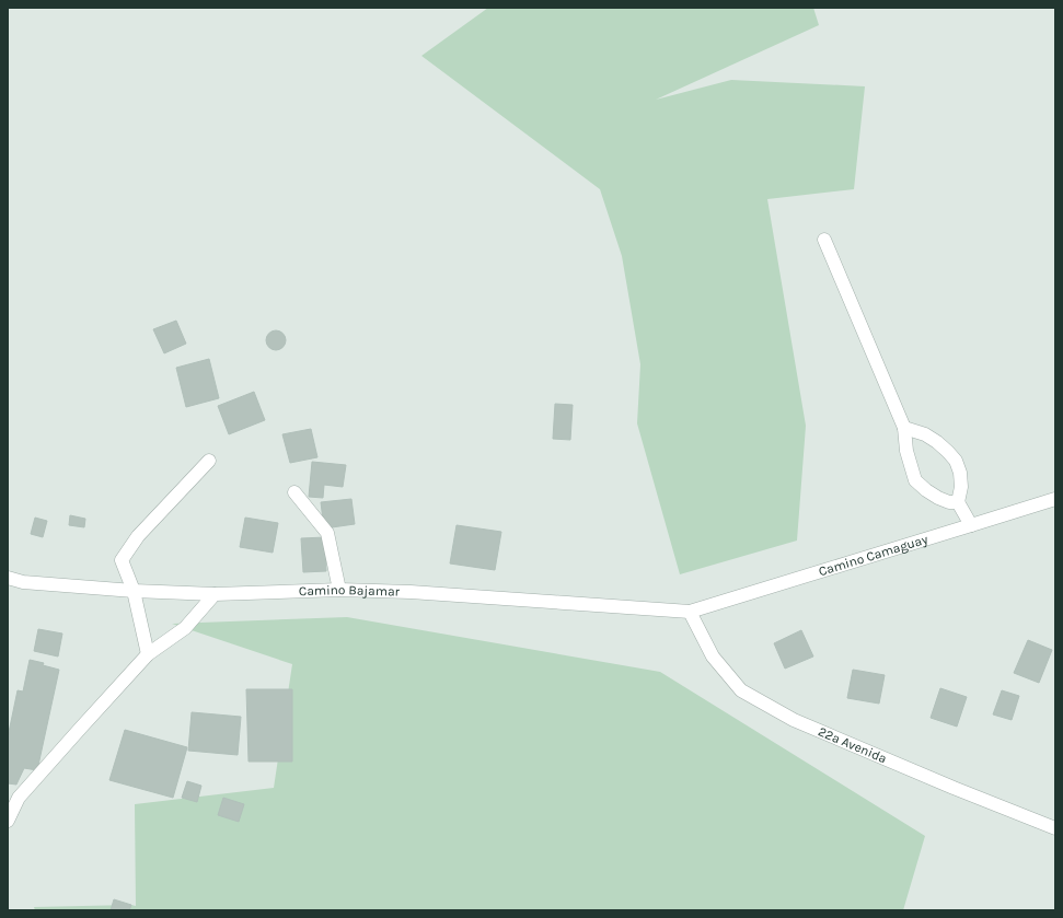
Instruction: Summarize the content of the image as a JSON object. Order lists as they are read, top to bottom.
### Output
{
  "streets": {
    "street": ["Camino Camaguay", "Camino Bajamar", "22a Avenida"]
  },
  "crossings": [
    ["Camino Camaguay", "Camino Bajamar"],
    ["Camino Camaguay", "22a Avenida"],
    ["Camino Bajamar", "22a Avenida"]
  ]
}
